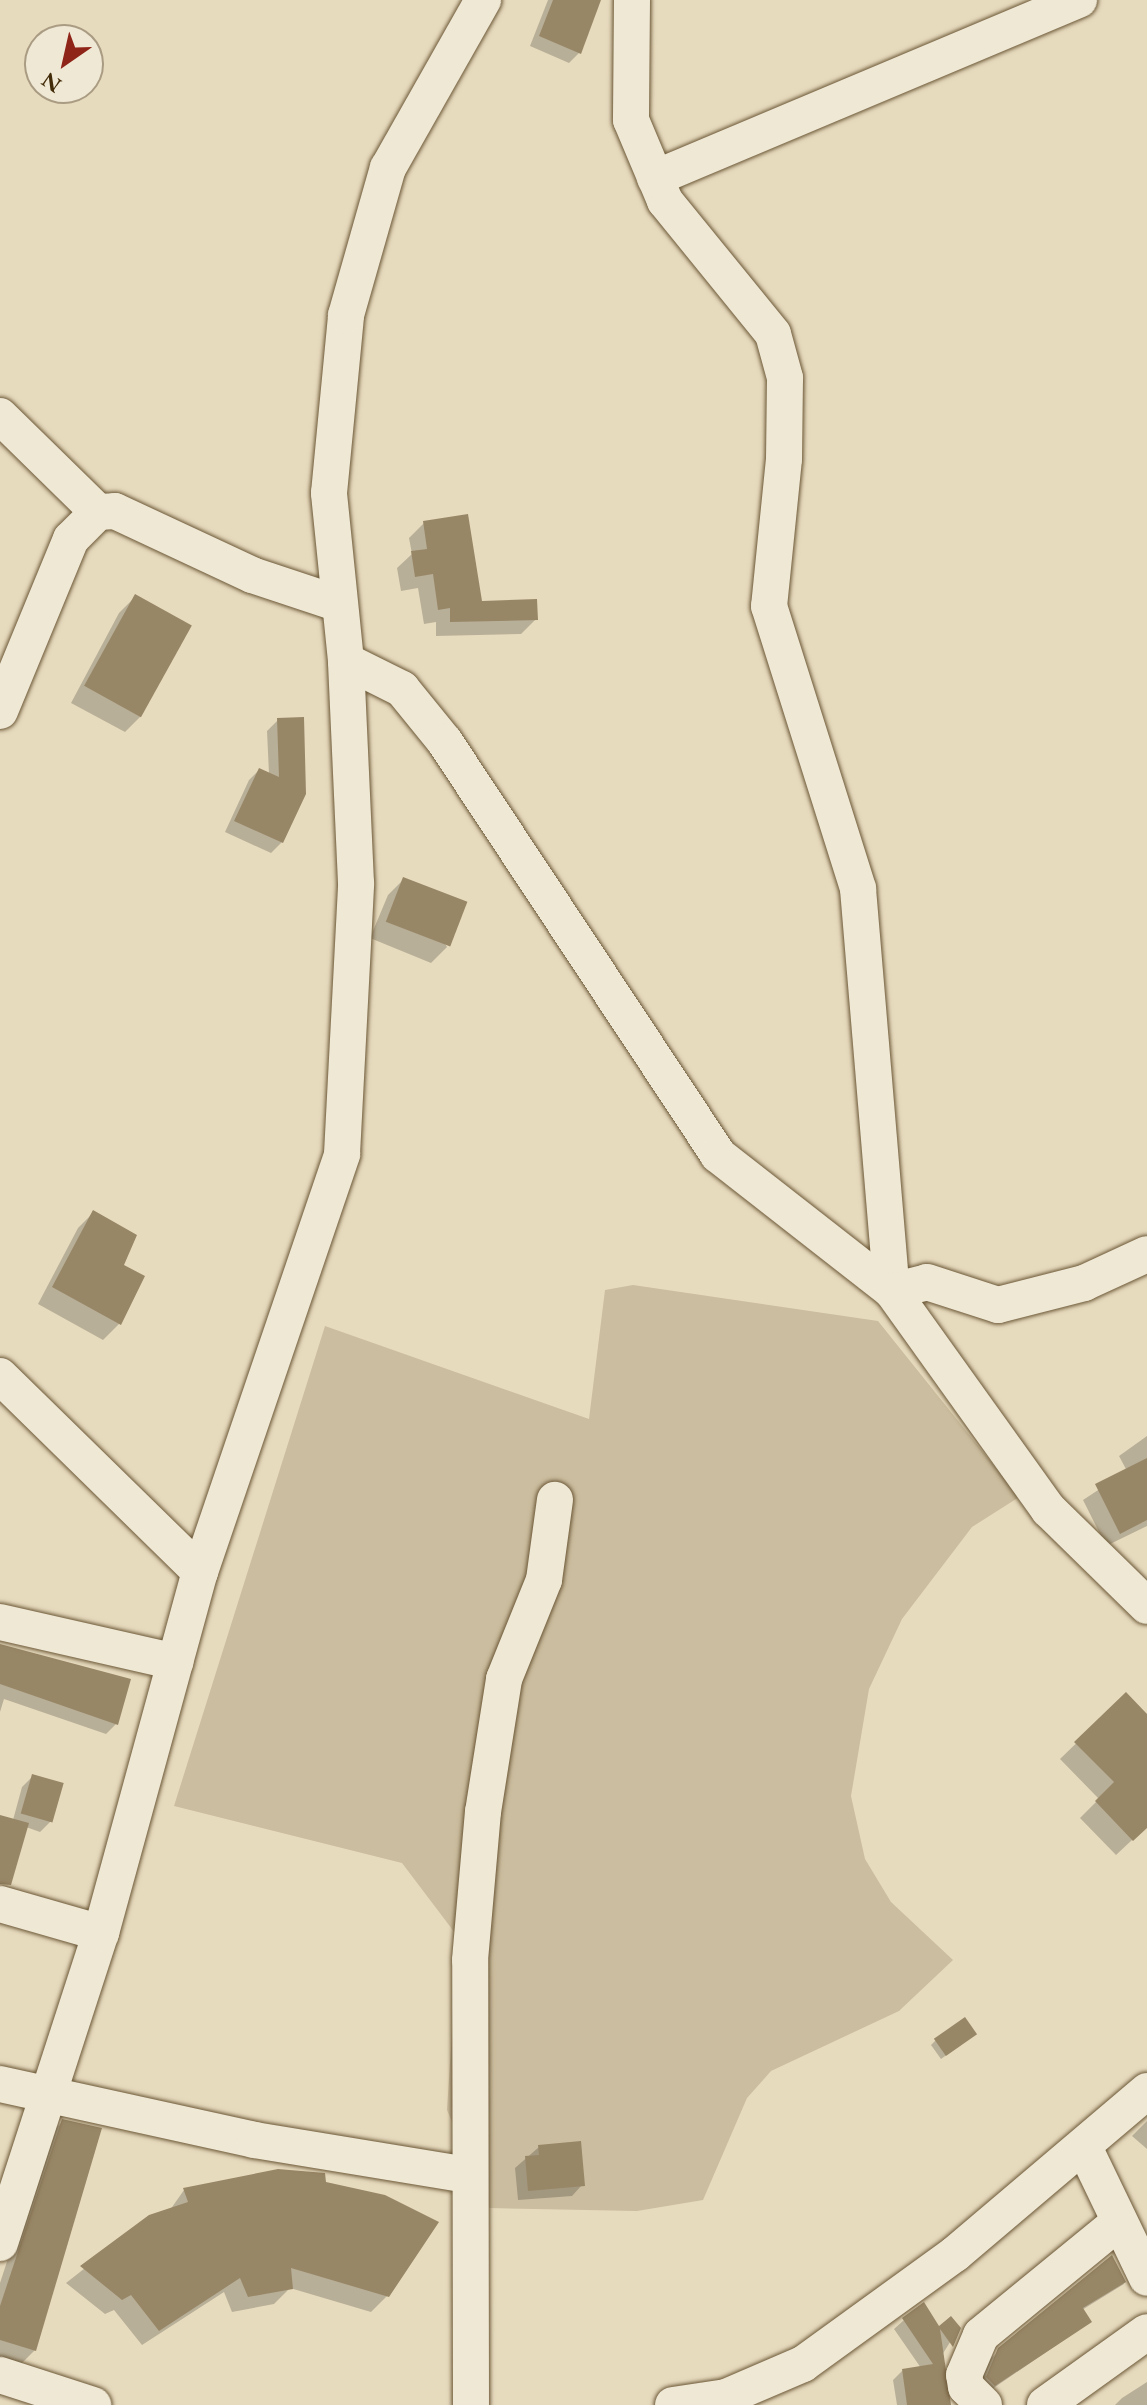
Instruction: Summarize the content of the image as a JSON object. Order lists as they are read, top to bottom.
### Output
{
  "north": "bottom left"
}
